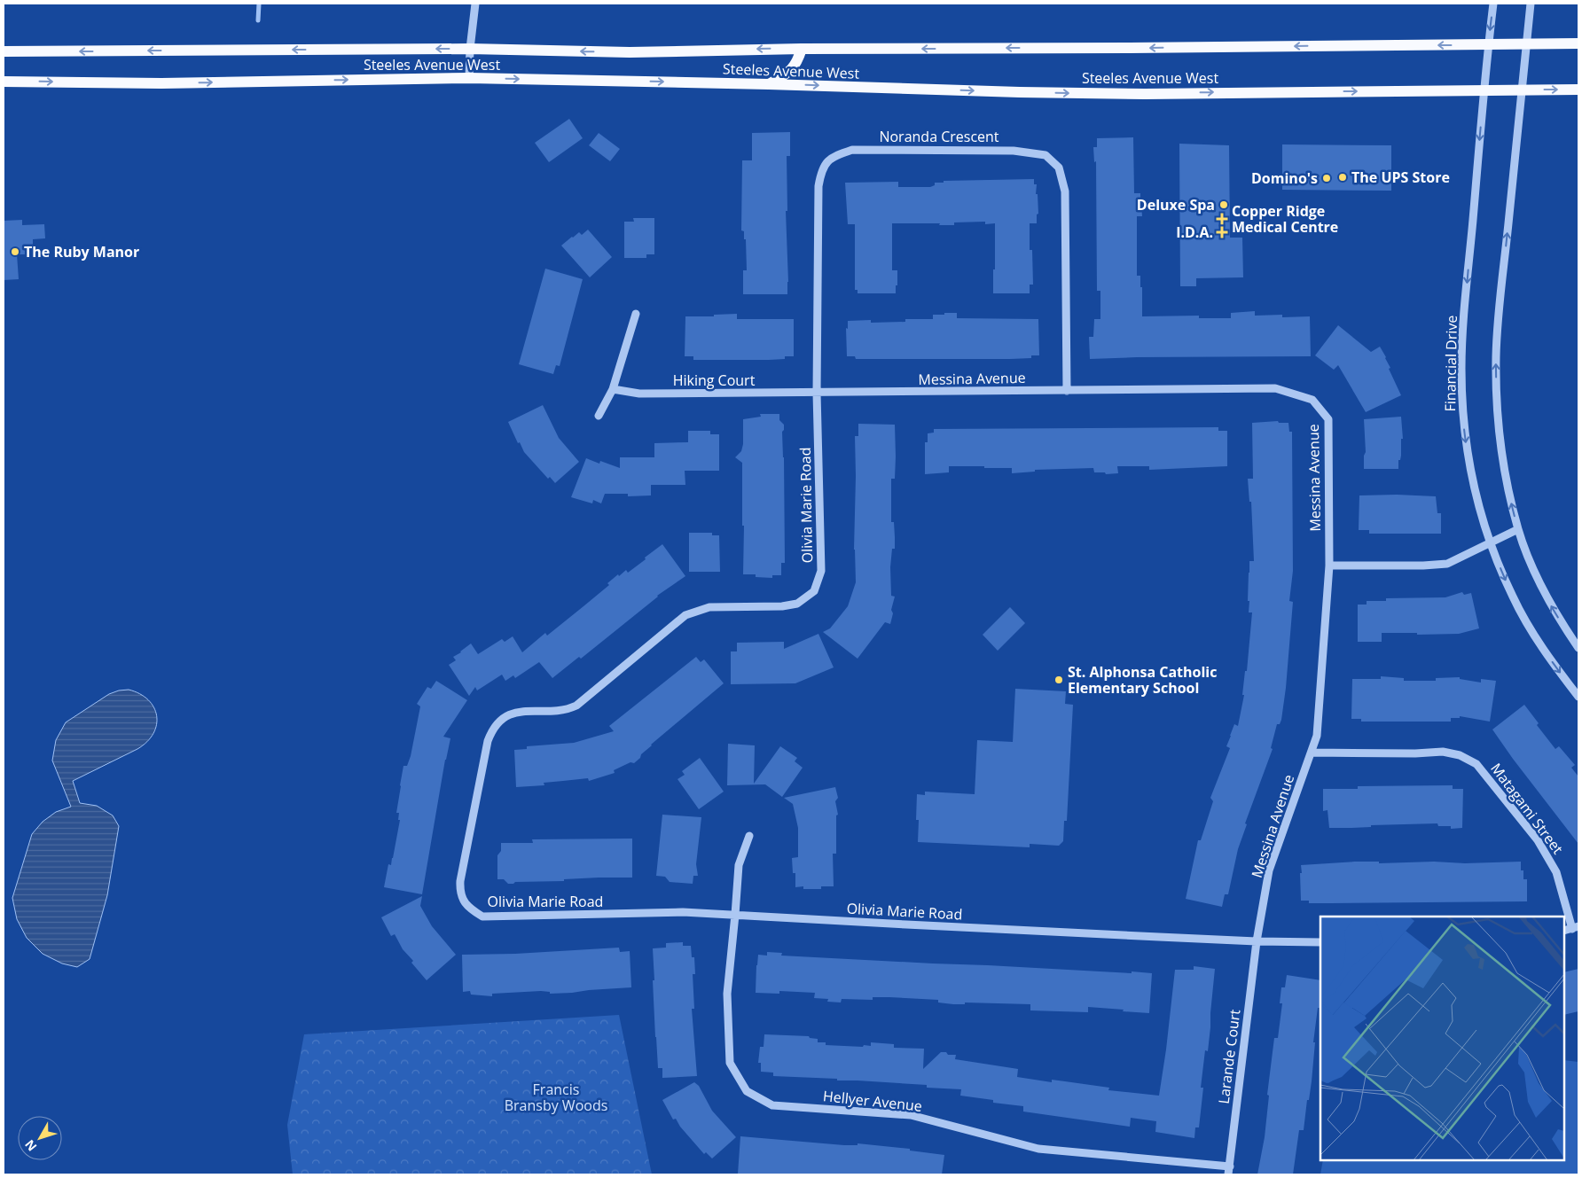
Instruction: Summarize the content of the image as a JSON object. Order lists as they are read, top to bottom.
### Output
{
  "streets": {
    "main road": ["Steeles Avenue West"],
    "street": [
      "Noranda Crescent",
      "Financial Drive",
      "Messina Avenue",
      "Hiking Court",
      "Olivia Marie Road",
      "Matagami Street",
      "Larande Court",
      "Hellyer Avenue"
    ]
  },
  "crossings": [
    ["Steeles Avenue West", "Financial Drive"],
    ["Noranda Crescent", "Messina Avenue"],
    ["Noranda Crescent", "Hiking Court"],
    ["Noranda Crescent", "Olivia Marie Road"],
    ["Messina Avenue", "Hiking Court"],
    ["Messina Avenue", "Olivia Marie Road"],
    ["Messina Avenue", "Matagami Street"],
    ["Messina Avenue", "Larande Court"],
    ["Hiking Court", "Olivia Marie Road"],
    ["Olivia Marie Road", "Larande Court"],
    ["Olivia Marie Road", "Hellyer Avenue"],
    ["Larande Court", "Hellyer Avenue"]
  ],
  "parks": ["Francis Bransby Woods"],
  "places": {
    "other": [
      "The UPS Store",
      "Domino's",
      "Deluxe Spa",
      "The Ruby Manor",
      "St. Alphonsa Catholic Elementary School"
    ],
    "health": ["Copper Ridge Medical Centre", "I.D.A."]
  },
  "north": "bottom left"
}
